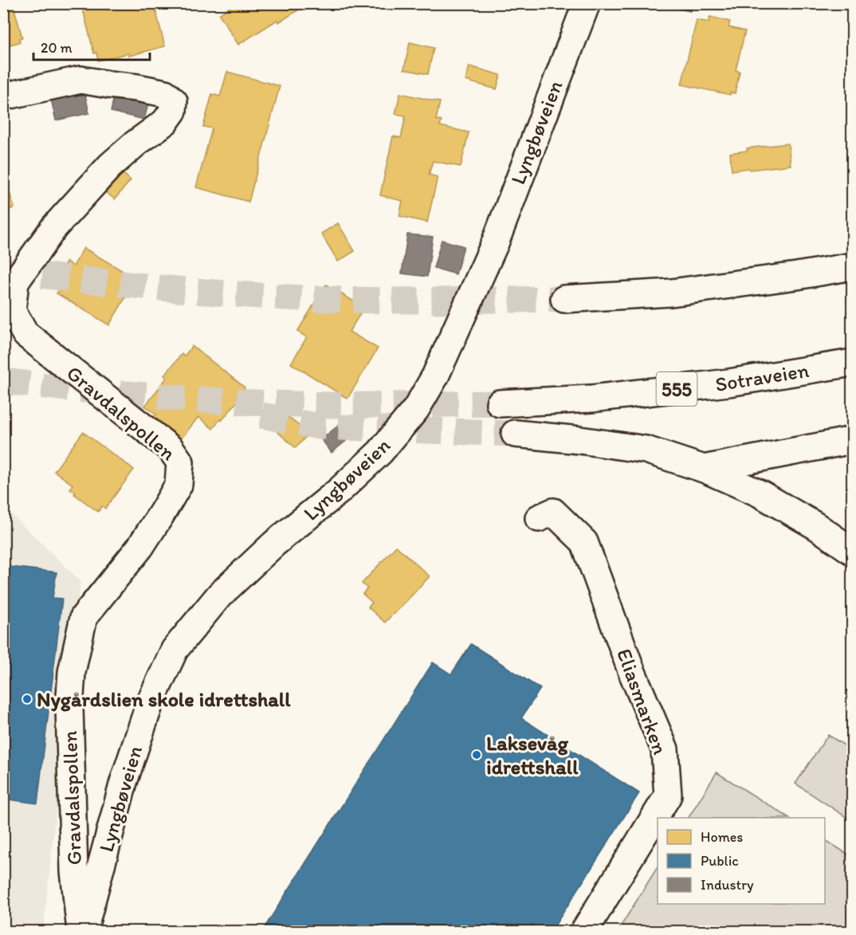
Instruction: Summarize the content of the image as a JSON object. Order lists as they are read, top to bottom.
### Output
{
  "streets": {
    "main road": [
      "Lyngbøveien",
      "Sotraveien",
      "555",
      "Gravdalspollen",
      "Eliasmarken"
    ]
  },
  "crossings": [
    ["Lyngbøveien", "Gravdalspollen"]
  ],
  "places": ["Nygårdslien skole idrettshall", "Laksevåg idrettshall"],
  "legend": ["Homes", "Public", "Industry"],
  "scale_bar": "20 m"
}
